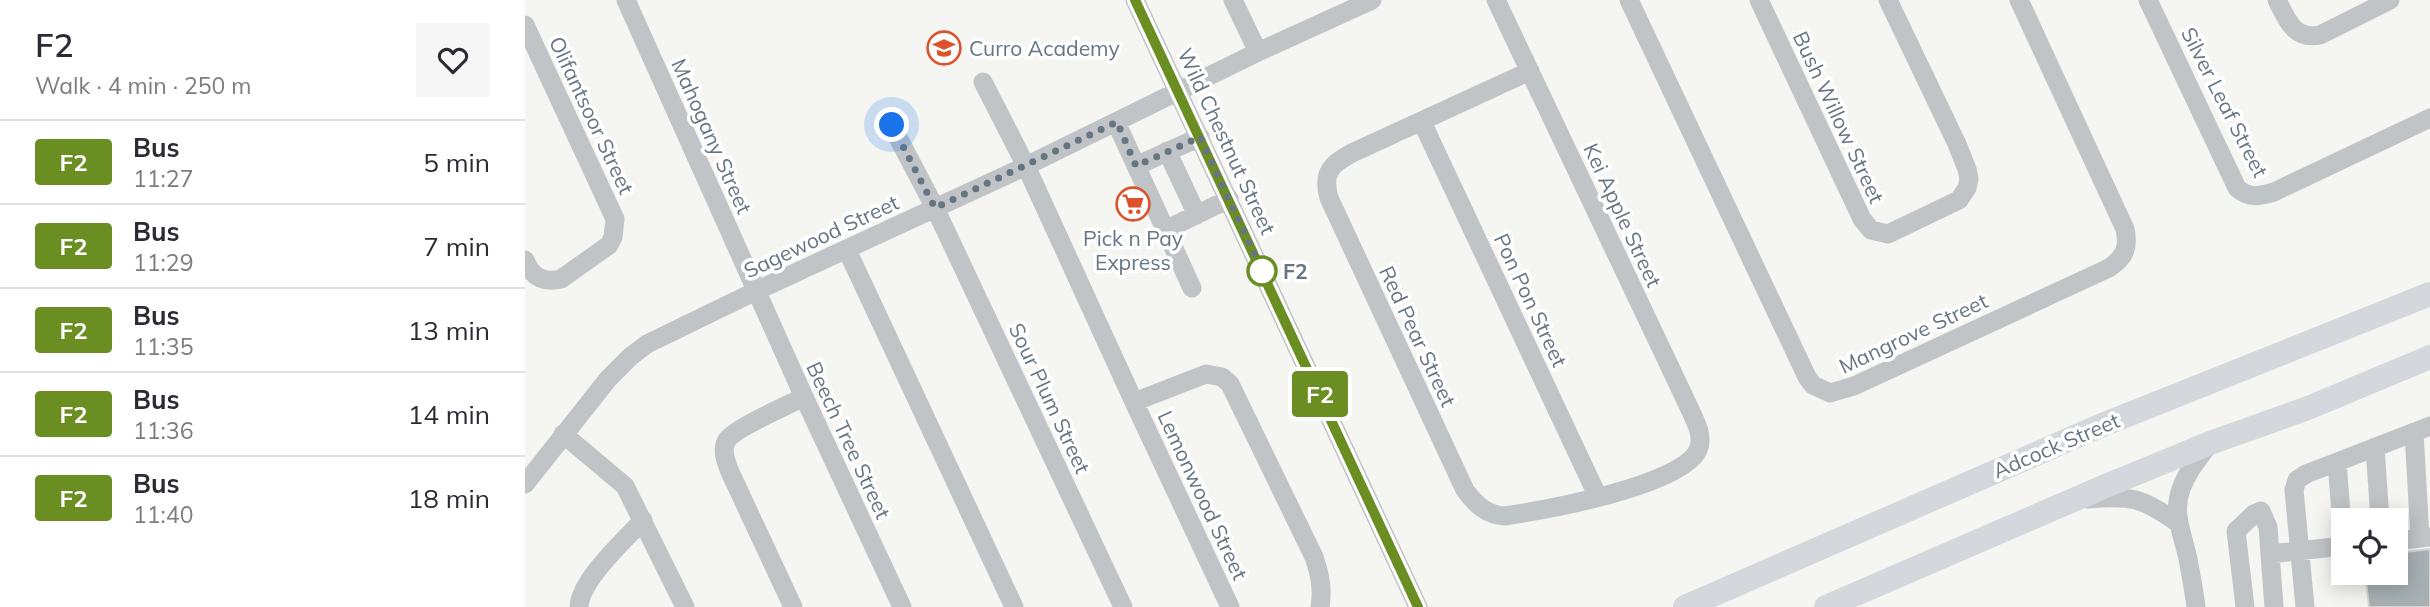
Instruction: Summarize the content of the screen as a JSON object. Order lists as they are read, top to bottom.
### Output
{
  "streets": {
    "main road": ["Adcock Street"],
    "street": [
      "Silver Leaf Street",
      "Olifantsoor Street",
      "Bush Willow Street",
      "Mahogany Street",
      "Wild Chestnut Street",
      "Kei Apple Street",
      "Sagewood Street",
      "Pon Pon Street",
      "Mangrove Street",
      "Red Pear Street",
      "Sour Plum Street",
      "Beech Tree Street",
      "Lemonwood Street"
    ]
  },
  "crossings": [
    ["Mahogany Street", "Sagewood Street"],
    ["Mahogany Street", "Beech Tree Street"],
    ["Wild Chestnut Street", "Sagewood Street"],
    ["Kei Apple Street", "Red Pear Street"],
    ["Sagewood Street", "Sour Plum Street"],
    ["Sagewood Street", "Beech Tree Street"],
    ["Sagewood Street", "Lemonwood Street"],
    ["Pon Pon Street", "Red Pear Street"]
  ],
  "places": {
    "school or university": ["Curro Academy"],
    "supermarket": ["Pick n Pay Express"],
    "other": ["F2"]
  },
  "lines": ["bus line F2"],
  "page": {
    "heading": ["F2", "Walk · 4 min · 250 m"],
    "on_map": "F2",
    "list": [
      {
        "mark": "F2",
        "name": "Bus",
        "note": "11:27",
        "value": "5 min"
      },
      {
        "mark": "F2",
        "name": "Bus",
        "note": "11:29",
        "value": "7 min"
      },
      {
        "mark": "F2",
        "name": "Bus",
        "note": "11:35",
        "value": "13 min"
      },
      {
        "mark": "F2",
        "name": "Bus",
        "note": "11:36",
        "value": "14 min"
      },
      {
        "mark": "F2",
        "name": "Bus",
        "note": "11:40",
        "value": "18 min"
      }
    ]
  }
}
